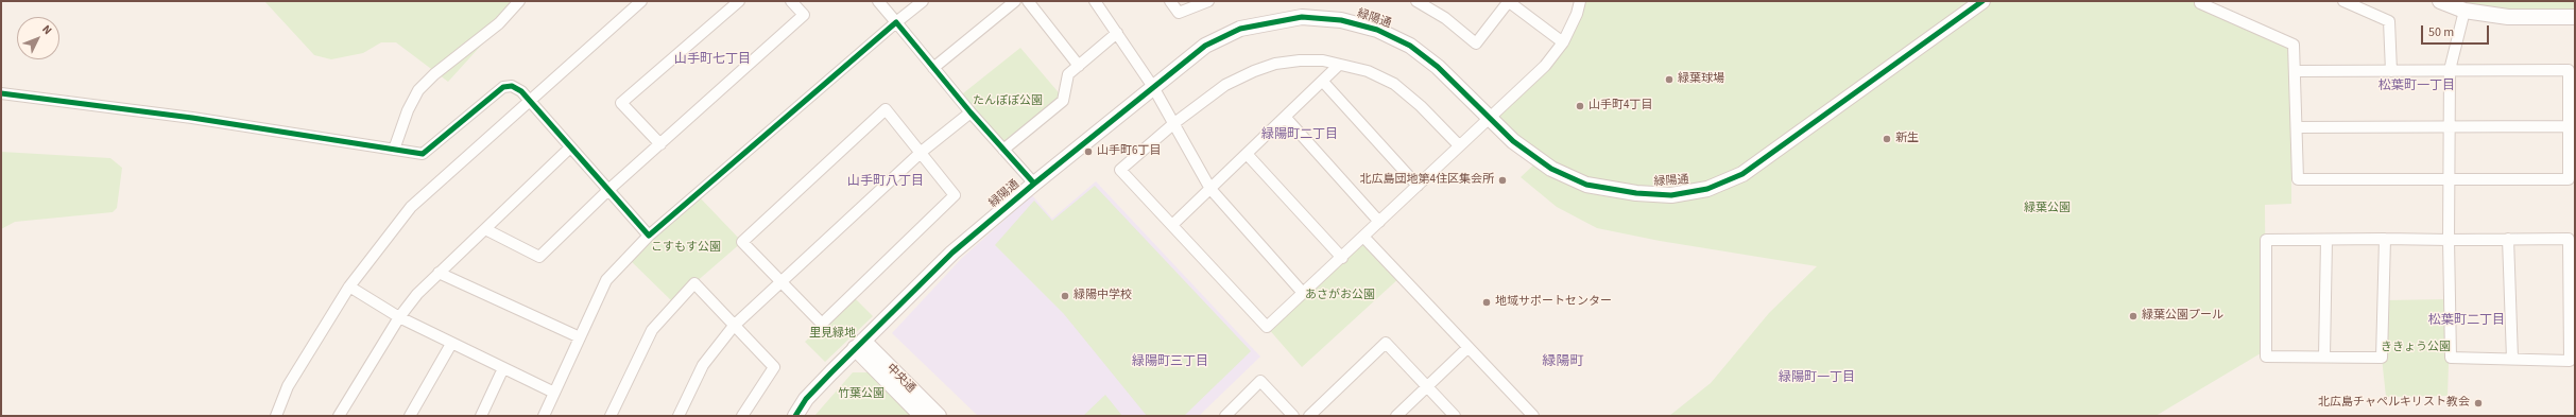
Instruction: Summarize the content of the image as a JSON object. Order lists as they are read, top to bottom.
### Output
{
  "streets": {
    "street": ["緑陽通", "中央通"]
  },
  "crossings": [
    ["緑陽通", "中央通"]
  ],
  "districts": [
    "山手町七丁目",
    "松葉町一丁目",
    "緑陽町二丁目",
    "山手町八丁目",
    "松葉町二丁目",
    "緑陽町三丁目",
    "緑陽町",
    "緑陽町一丁目"
  ],
  "parks": [
    "たんぽぽ公園",
    "緑葉公園",
    "こすもす公園",
    "あさがお公園",
    "里見緑地",
    "ききょう公園",
    "竹葉公園"
  ],
  "places": [
    "緑葉球場",
    "山手町4丁目",
    "新生",
    "山手町6丁目",
    "北広島団地第4住区集会所",
    "緑陽中学校",
    "地域サポートセンター",
    "緑葉公園プール",
    "北広島チャペルキリスト教会"
  ],
  "scale_bar": "50 m",
  "north": "top right"
}
